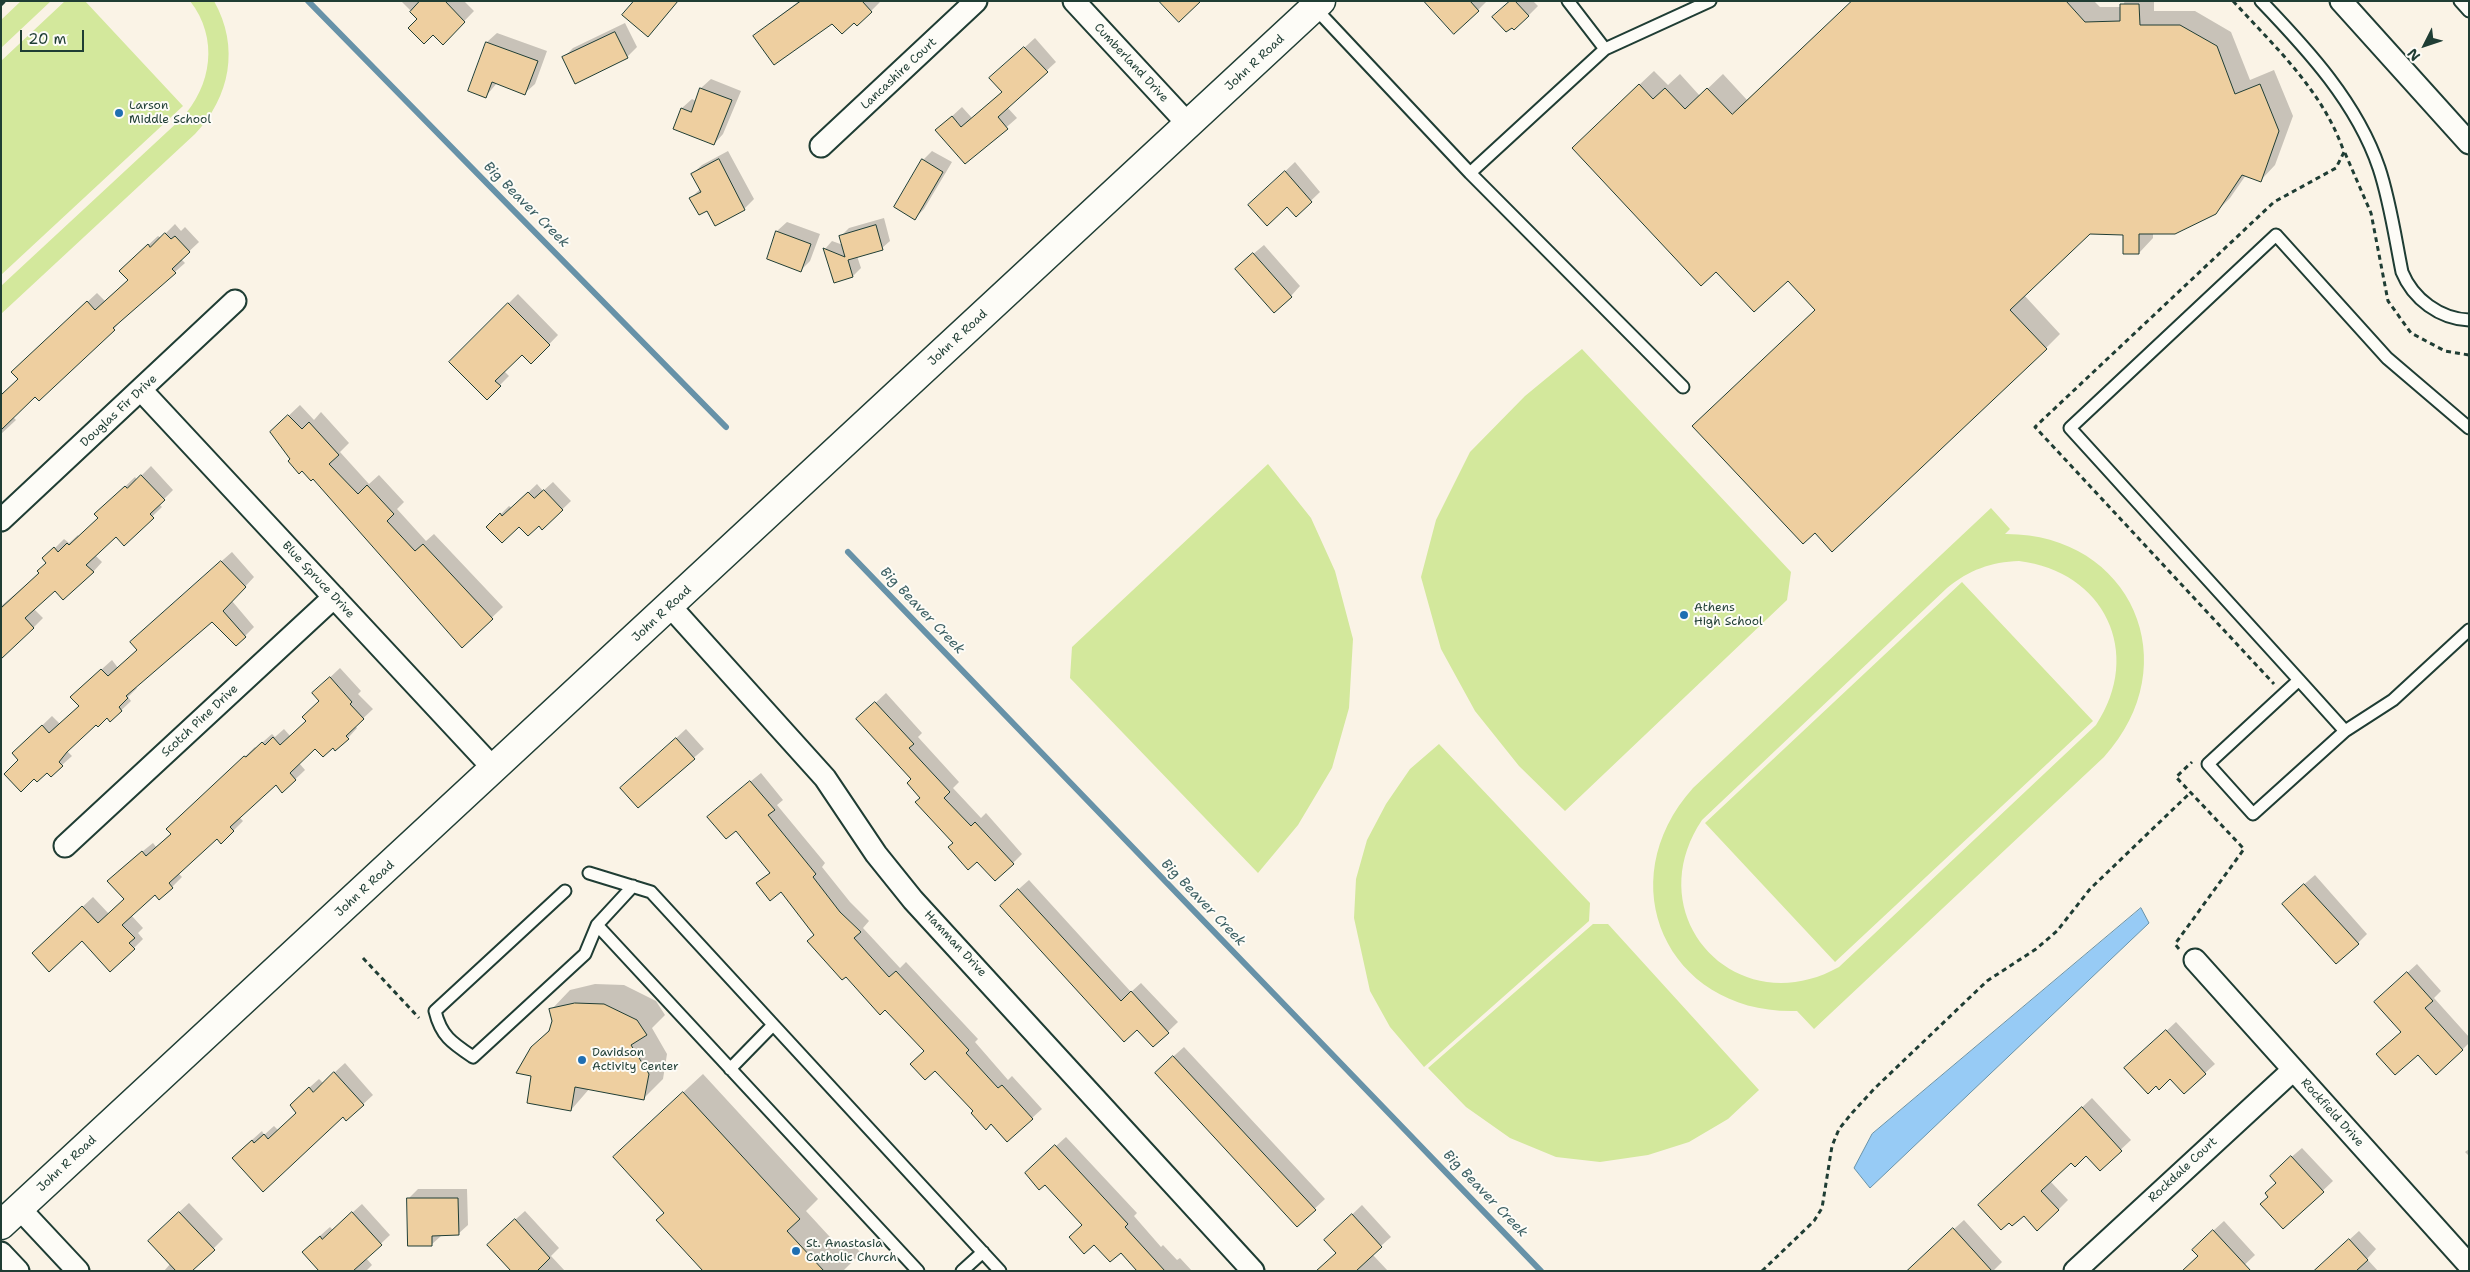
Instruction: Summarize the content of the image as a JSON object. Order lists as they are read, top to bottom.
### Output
{
  "streets": {
    "main road": ["John R Road"],
    "street": [
      "Cumberland Drive",
      "Lancashire Court",
      "Douglas Fir Drive",
      "Blue Spruce Drive",
      "Scotch Pine Drive",
      "Hamman Drive",
      "Rockfield Drive",
      "Rockdale Court"
    ]
  },
  "crossings": [
    ["Cumberland Drive", "John R Road"],
    ["John R Road", "Blue Spruce Drive"],
    ["John R Road", "Hamman Drive"],
    ["Douglas Fir Drive", "Blue Spruce Drive"],
    ["Blue Spruce Drive", "Scotch Pine Drive"],
    ["Rockfield Drive", "Rockdale Court"]
  ],
  "water": ["Big Beaver Creek"],
  "places": [
    "Larson Middle School",
    "Athens High School",
    "Davidson Activity Center",
    "St. Anastasia Catholic Church"
  ],
  "scale_bar": "20 m",
  "north": "bottom left"
}
